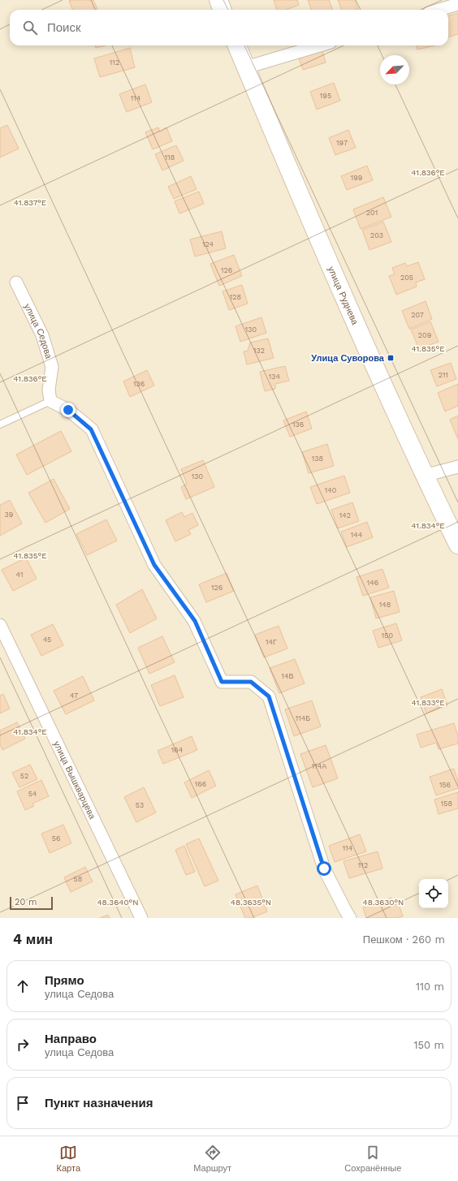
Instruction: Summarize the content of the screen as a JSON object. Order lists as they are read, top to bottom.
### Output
{
  "streets": {
    "street": ["улица Руднева", "улица Седова", "улица Вышкварцева"]
  },
  "places": {
    "transit": ["Улица Суворова"]
  },
  "house_numbers": [
    "112",
    "195",
    "114",
    "197",
    "118",
    "199",
    "201",
    "203",
    "124",
    "126",
    "205",
    "128",
    "207",
    "130",
    "209",
    "132",
    "211",
    "134",
    "136",
    "136",
    "138",
    "130",
    "140",
    "39",
    "142",
    "144",
    "41",
    "146",
    "126",
    "148",
    "150",
    "45",
    "14Г",
    "14В",
    "47",
    "114Б",
    "164",
    "114А",
    "52",
    "166",
    "156",
    "54",
    "158",
    "53",
    "56",
    "114",
    "112",
    "58"
  ],
  "scale_bar": "20 m",
  "north": "bottom left",
  "page": {
    "search": "Поиск",
    "scale": "20 m",
    "heading": ["4 мин", "Пешком · 260 m"],
    "list": [
      ["Прямо", "улица Седова", "110 m"],
      ["Направо", "улица Седова", "150 m"],
      "Пункт назначения"
    ],
    "nav": ["Карта", "Маршрут", "Сохранённые"]
  },
  "coordinates": [
    "41.836°E",
    "41.837°E",
    "41.835°E",
    "41.834°E",
    "41.833°E",
    "48.3640°N",
    "48.3635°N",
    "48.3630°N"
  ]
}
